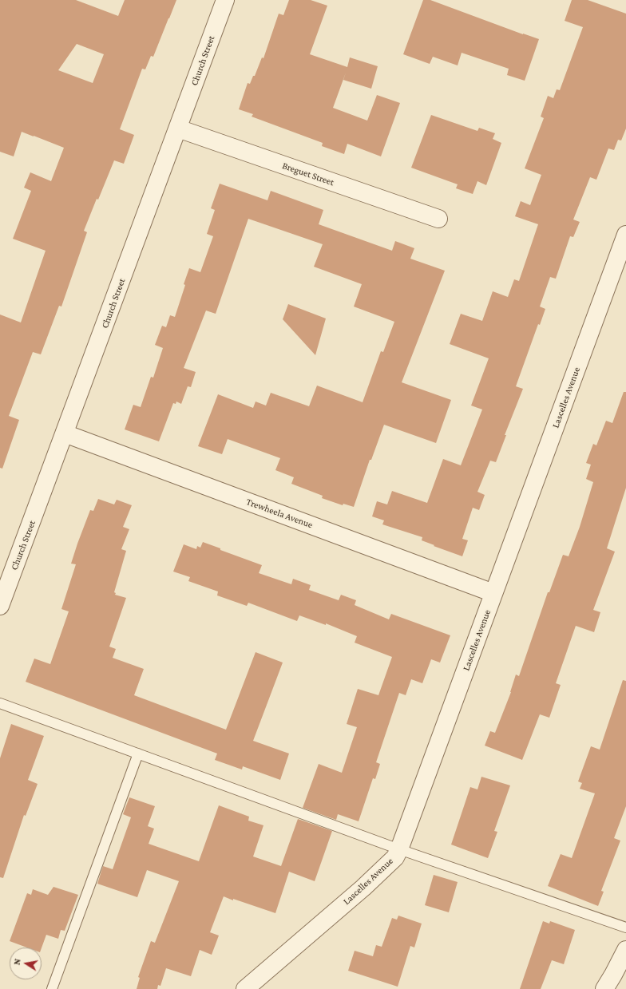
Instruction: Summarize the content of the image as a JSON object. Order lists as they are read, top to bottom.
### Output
{
  "streets": {
    "street": [
      "Church Street",
      "Breguet Street",
      "Lascelles Avenue",
      "Trewheela Avenue"
    ]
  },
  "crossings": [
    ["Church Street", "Breguet Street"],
    ["Church Street", "Trewheela Avenue"],
    ["Lascelles Avenue", "Trewheela Avenue"]
  ],
  "north": "left"
}
